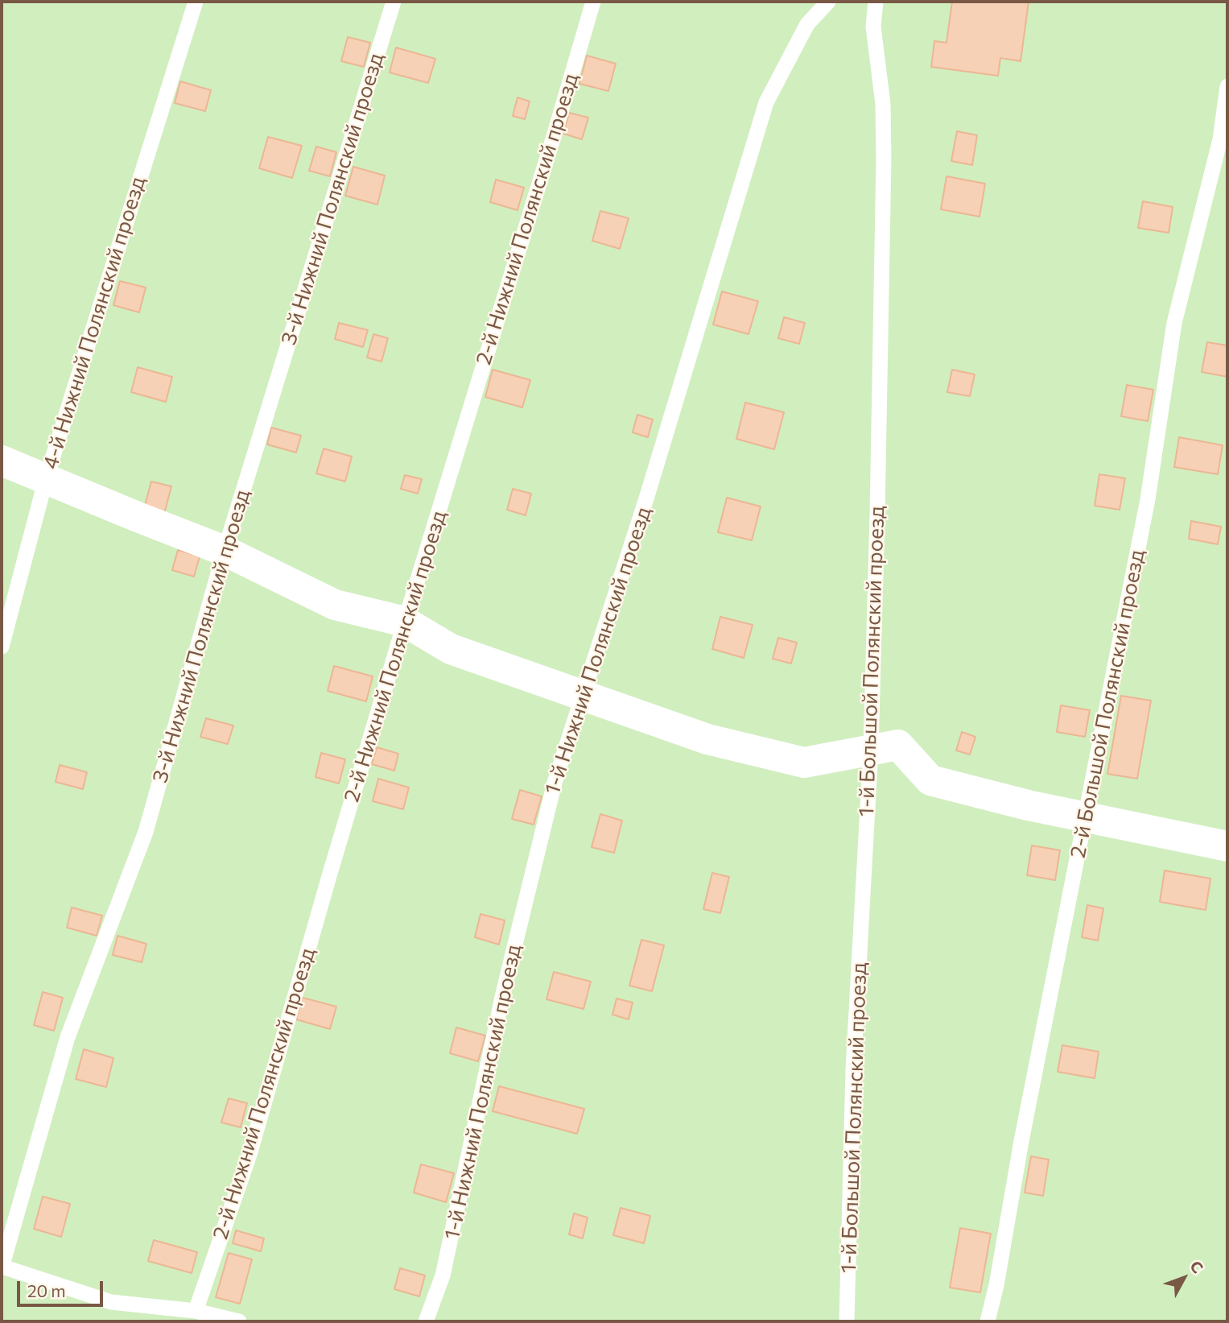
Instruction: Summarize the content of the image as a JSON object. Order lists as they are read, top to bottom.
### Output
{
  "streets": {
    "lane": [
      "3-й Нижний Полянский проезд",
      "2-й Нижний Полянский проезд",
      "4-й Нижний Полянский проезд",
      "1-й Нижний Полянский проезд",
      "1-й Большой Полянский проезд",
      "2-й Большой Полянский проезд"
    ]
  },
  "scale_bar": "20 m",
  "north": "top right"
}
